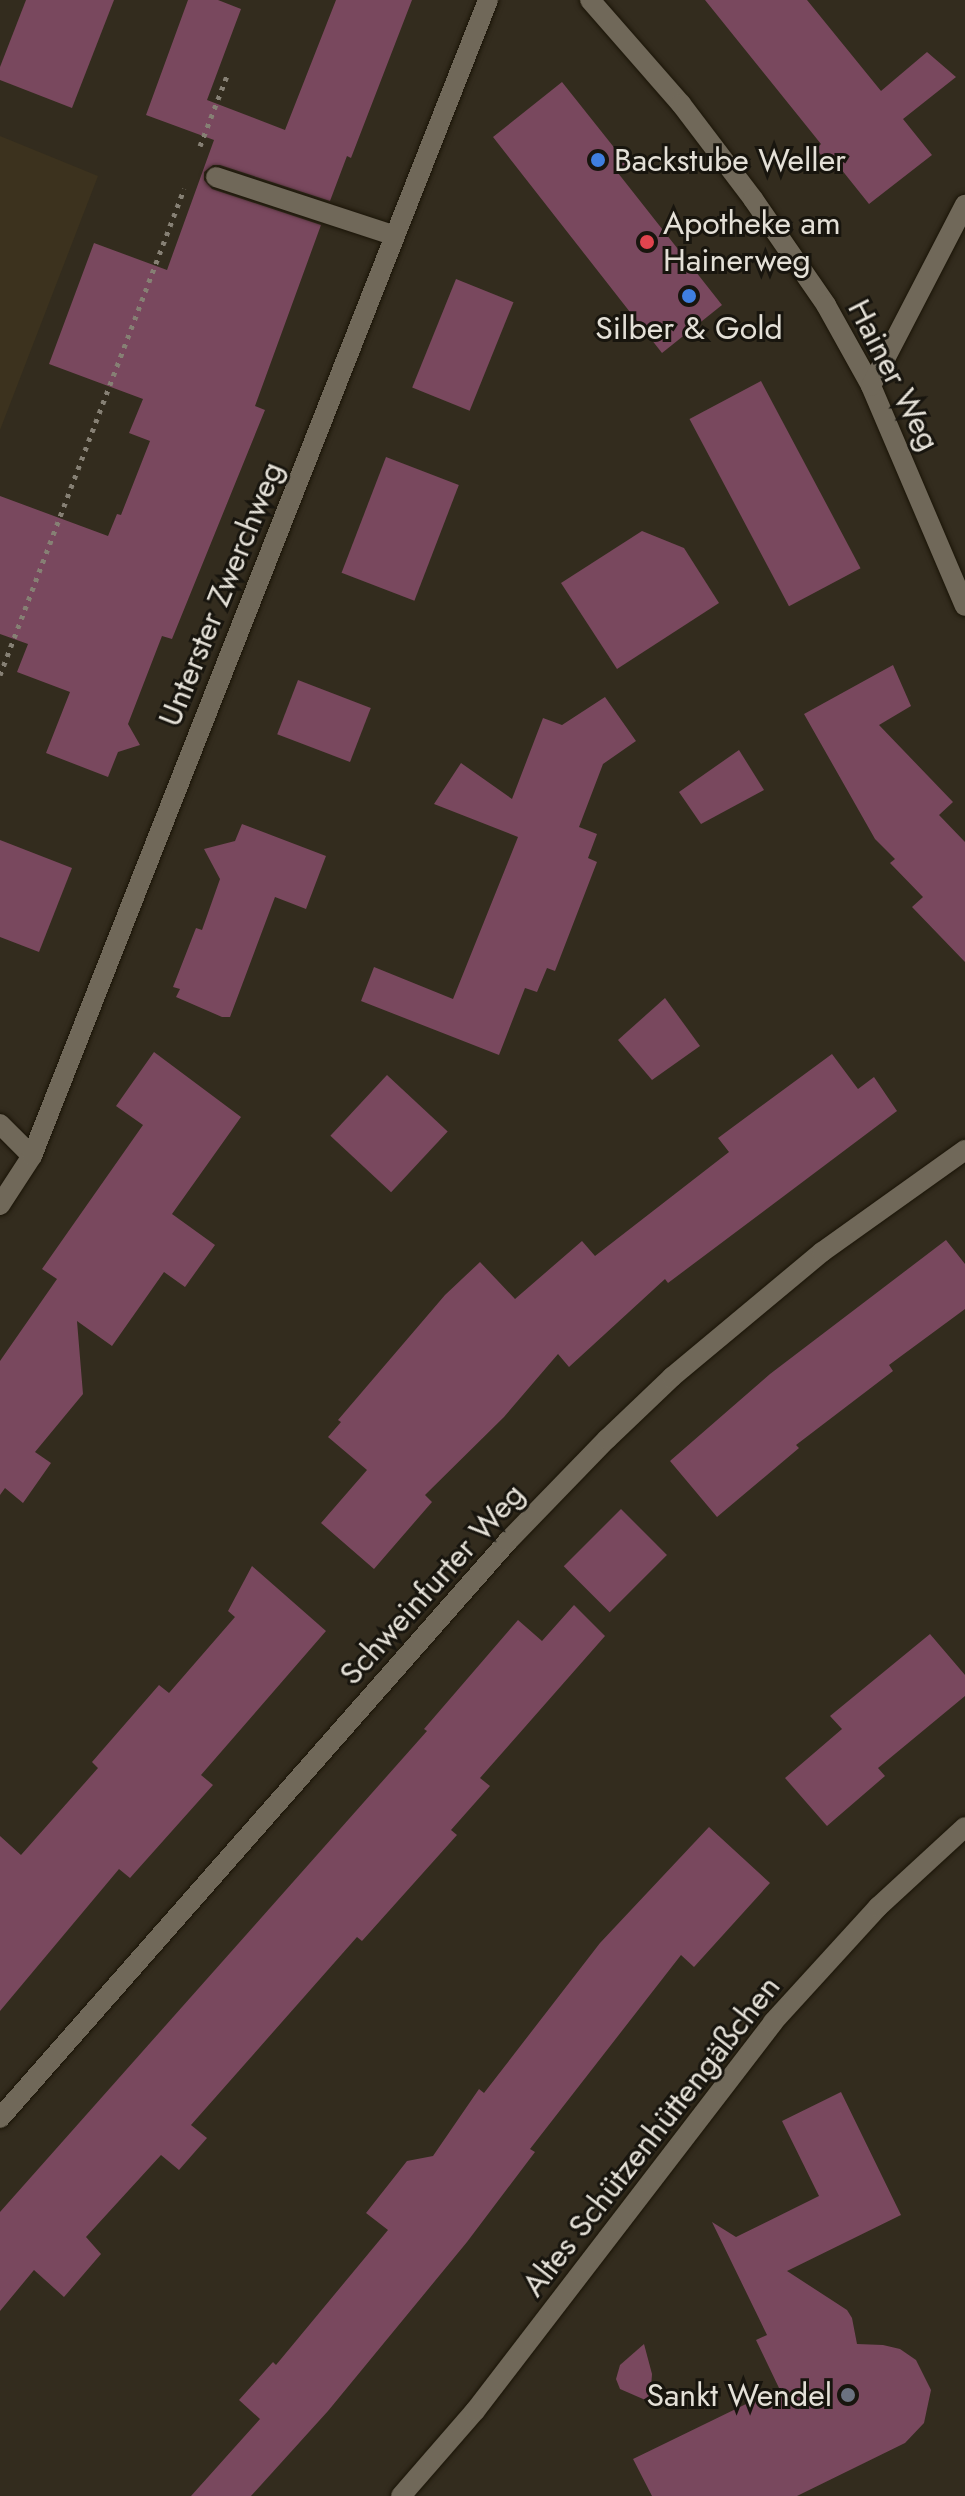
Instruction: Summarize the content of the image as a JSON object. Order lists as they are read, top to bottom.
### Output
{
  "streets": {
    "street": [
      "Hainer Weg",
      "Unterster Zwerchweg",
      "Schweinfurter Weg",
      "Altes Schützenhüttengäßchen"
    ]
  },
  "places": [
    "Backstube Weller",
    "Apotheke am Hainerweg",
    "Silber & Gold",
    "Sankt Wendel"
  ]
}
